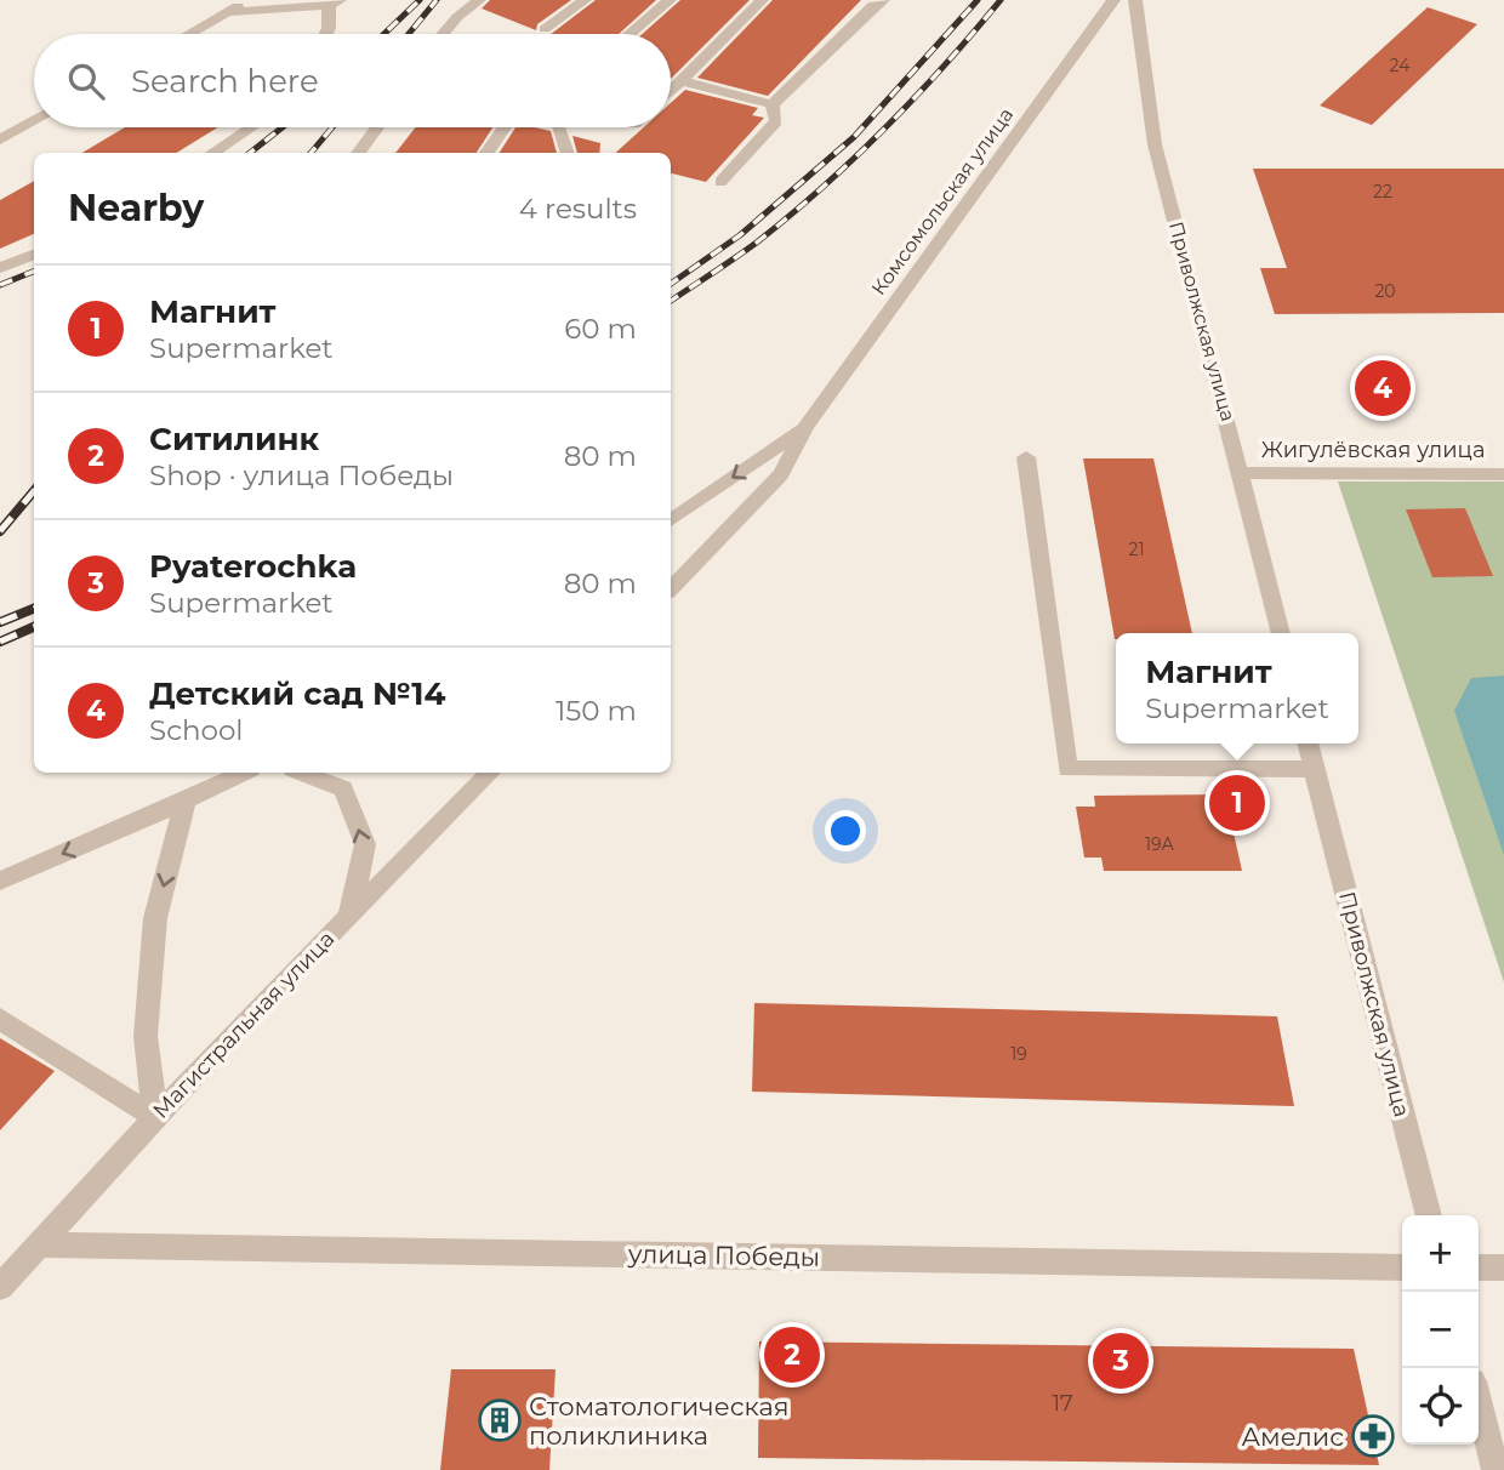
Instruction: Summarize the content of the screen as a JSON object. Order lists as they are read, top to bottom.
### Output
{
  "streets": {
    "street": [
      "Комсомольская улица",
      "Приволжская улица",
      "Жигулёвская улица",
      "Магистральная улица",
      "улица Победы"
    ]
  },
  "crossings": [
    ["Приволжская улица", "Жигулёвская улица"],
    ["Магистральная улица", "улица Победы"]
  ],
  "places": {
    "building": ["Стоматологическая поликлиника"],
    "pharmacy": ["Амелис"]
  },
  "house_numbers": [
    "24",
    "22",
    "20",
    "21",
    "19А",
    "19",
    "17"
  ],
  "page": {
    "search": "Search here",
    "heading": ["Nearby", "4 results"],
    "list": [
      {
        "mark": "1",
        "name": "Магнит",
        "note": "Supermarket",
        "value": "60 m"
      },
      {
        "mark": "2",
        "name": "Ситилинк",
        "note": "Shop · улица Победы",
        "value": "80 m"
      },
      {
        "mark": "3",
        "name": "Pyaterochka",
        "note": "Supermarket",
        "value": "80 m"
      },
      {
        "mark": "4",
        "name": "Детский сад №14",
        "note": "School",
        "value": "150 m"
      }
    ],
    "pins": [
      "4",
      "1",
      "2",
      "3"
    ],
    "popup": ["Магнит", "Supermarket"],
    "map_buttons": ["+", "−"]
  }
}
